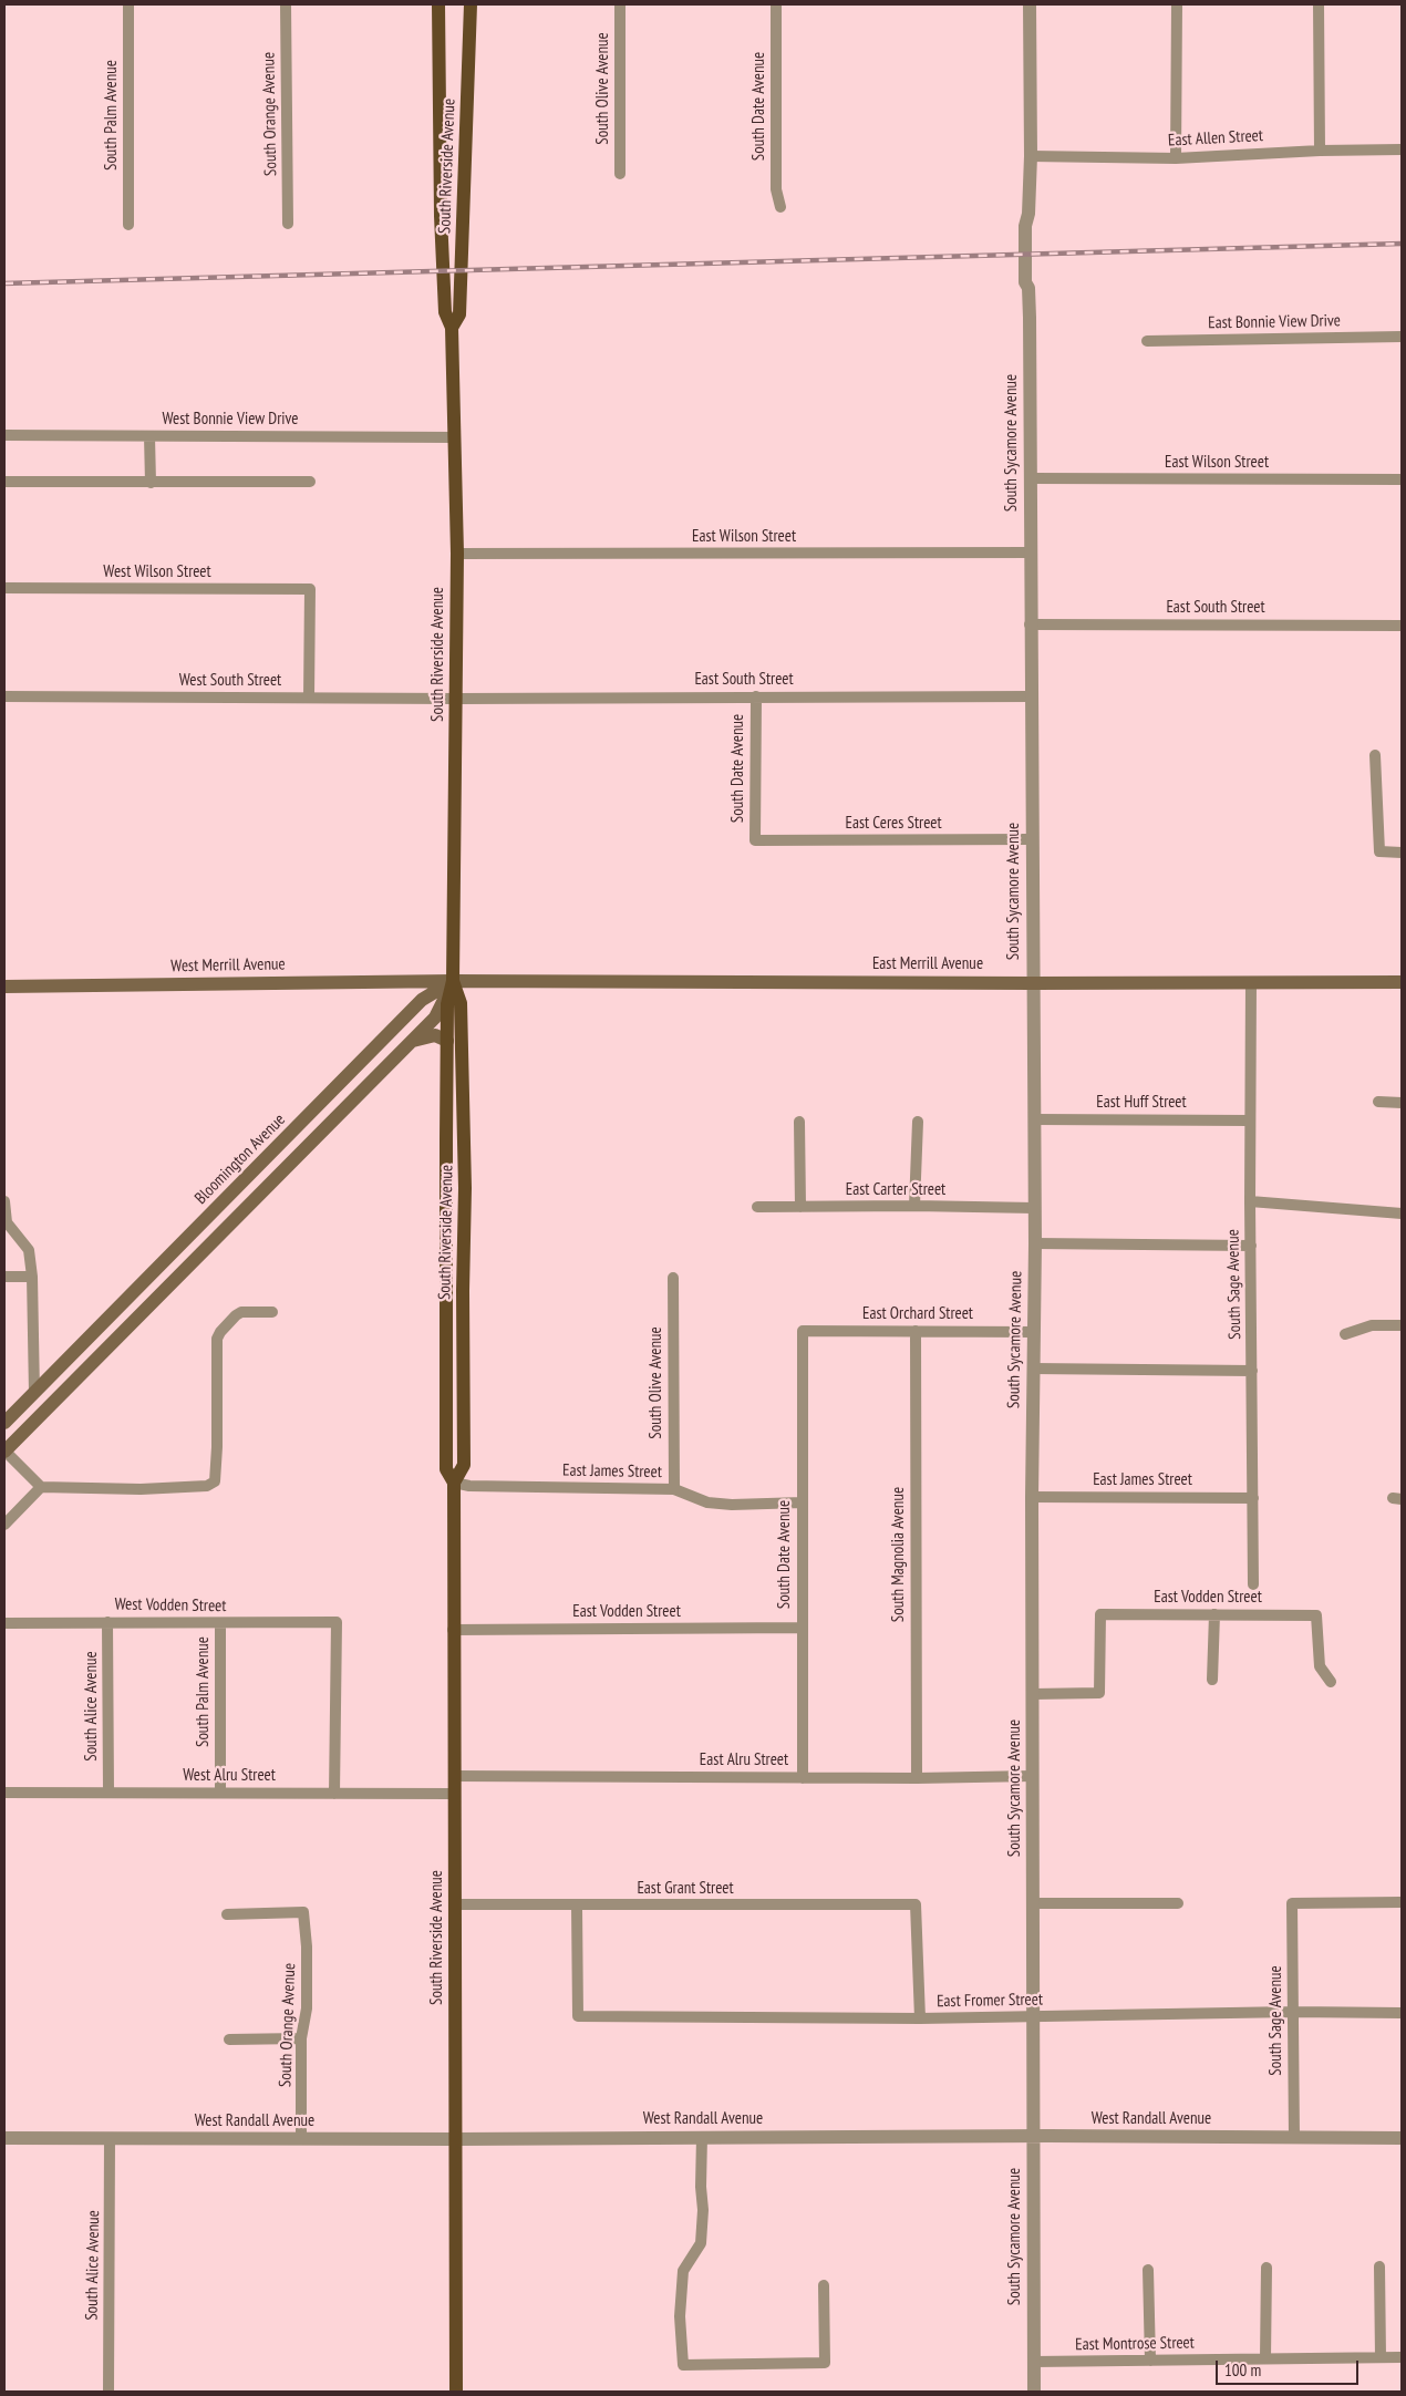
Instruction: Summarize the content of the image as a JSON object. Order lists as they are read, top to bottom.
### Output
{
  "streets": {
    "main road": [
      "South Riverside Avenue",
      "East Merrill Avenue",
      "West Merrill Avenue",
      "Bloomington Avenue"
    ],
    "street": [
      "South Olive Avenue",
      "South Date Avenue",
      "South Orange Avenue",
      "South Palm Avenue",
      "East Allen Street",
      "East Bonnie View Drive",
      "West Bonnie View Drive",
      "South Sycamore Avenue",
      "East Wilson Street",
      "West Wilson Street",
      "East South Street",
      "West South Street",
      "East Ceres Street",
      "East Huff Street",
      "East Carter Street",
      "South Sage Avenue",
      "East Orchard Street",
      "East James Street",
      "South Magnolia Avenue",
      "East Vodden Street",
      "West Vodden Street",
      "South Alice Avenue",
      "East Alru Street",
      "West Alru Street",
      "East Grant Street",
      "East Fromer Street",
      "West Randall Avenue",
      "East Montrose Street"
    ]
  },
  "crossings": [
    ["South Olive Avenue", "East James Street"],
    ["South Date Avenue", "East South Street"],
    ["South Date Avenue", "East Ceres Street"],
    ["South Date Avenue", "East Orchard Street"],
    ["South Date Avenue", "East James Street"],
    ["South Date Avenue", "East Vodden Street"],
    ["South Date Avenue", "East Alru Street"],
    ["South Orange Avenue", "West Randall Avenue"],
    ["South Palm Avenue", "West Vodden Street"],
    ["South Palm Avenue", "West Alru Street"],
    ["East Allen Street", "South Sycamore Avenue"],
    ["South Riverside Avenue", "West Bonnie View Drive"],
    ["South Riverside Avenue", "East Wilson Street"],
    ["South Riverside Avenue", "East South Street"],
    ["South Riverside Avenue", "West South Street"],
    ["South Riverside Avenue", "East Merrill Avenue"],
    ["South Riverside Avenue", "West Merrill Avenue"],
    ["South Riverside Avenue", "Bloomington Avenue"],
    ["South Riverside Avenue", "East James Street"],
    ["South Riverside Avenue", "East Vodden Street"],
    ["South Riverside Avenue", "East Alru Street"],
    ["South Riverside Avenue", "West Alru Street"],
    ["South Riverside Avenue", "East Grant Street"],
    ["South Riverside Avenue", "West Randall Avenue"],
    ["South Sycamore Avenue", "East Wilson Street"],
    ["South Sycamore Avenue", "East South Street"],
    ["South Sycamore Avenue", "East Ceres Street"],
    ["South Sycamore Avenue", "East Merrill Avenue"],
    ["South Sycamore Avenue", "East Huff Street"],
    ["South Sycamore Avenue", "East Carter Street"],
    ["South Sycamore Avenue", "East Orchard Street"],
    ["South Sycamore Avenue", "East James Street"],
    ["South Sycamore Avenue", "East Vodden Street"],
    ["South Sycamore Avenue", "East Alru Street"],
    ["South Sycamore Avenue", "East Fromer Street"],
    ["South Sycamore Avenue", "West Randall Avenue"],
    ["South Sycamore Avenue", "East Montrose Street"],
    ["West Wilson Street", "West South Street"],
    ["East South Street", "West South Street"],
    ["East Merrill Avenue", "West Merrill Avenue"],
    ["East Merrill Avenue", "Bloomington Avenue"],
    ["East Merrill Avenue", "South Sage Avenue"],
    ["West Merrill Avenue", "Bloomington Avenue"],
    ["East Huff Street", "South Sage Avenue"],
    ["South Sage Avenue", "East James Street"],
    ["South Sage Avenue", "East Fromer Street"],
    ["South Sage Avenue", "West Randall Avenue"],
    ["East Orchard Street", "South Magnolia Avenue"],
    ["South Magnolia Avenue", "East Alru Street"],
    ["West Vodden Street", "South Alice Avenue"],
    ["West Vodden Street", "West Alru Street"],
    ["South Alice Avenue", "West Alru Street"],
    ["South Alice Avenue", "West Randall Avenue"],
    ["East Grant Street", "East Fromer Street"]
  ],
  "scale_bar": "100 m"
}
